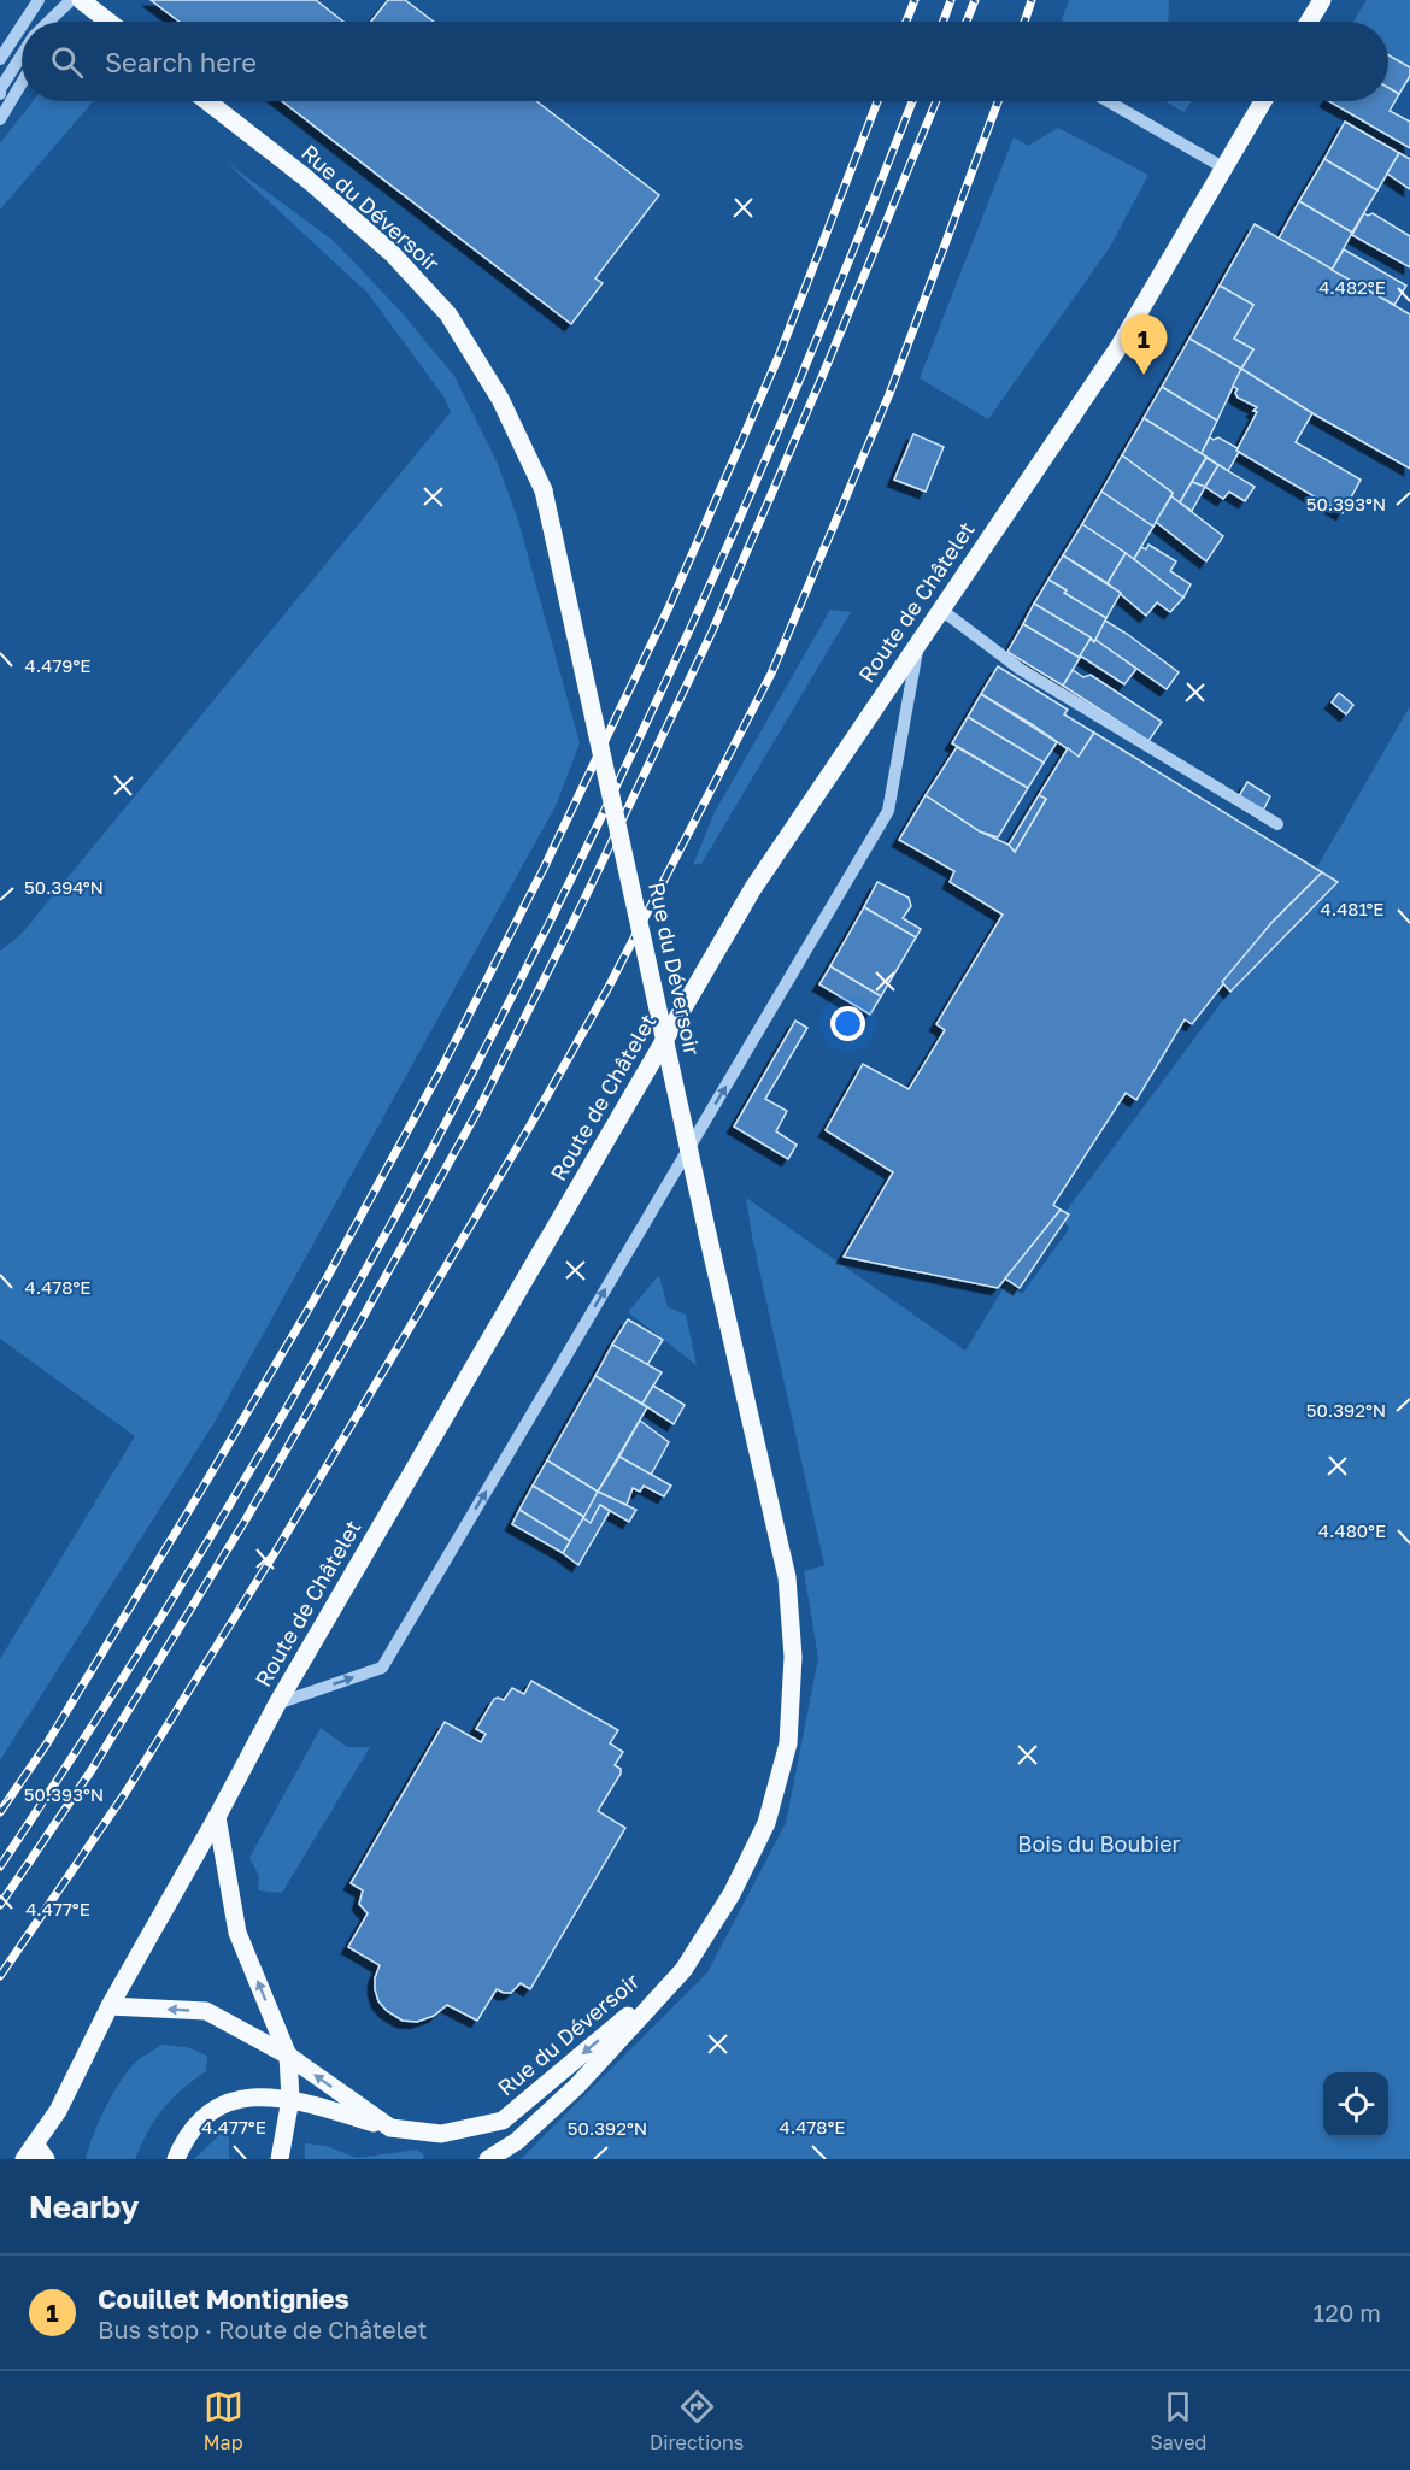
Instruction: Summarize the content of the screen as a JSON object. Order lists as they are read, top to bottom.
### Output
{
  "streets": {
    "main road": ["Rue du Déversoir", "Route de Châtelet"]
  },
  "crossings": [
    ["Rue du Déversoir", "Route de Châtelet"]
  ],
  "parks": ["Bois du Boubier"],
  "page": {
    "search": "Search here",
    "pins": "1",
    "heading": "Nearby",
    "list": [
      {
        "mark": "1",
        "name": "Couillet Montignies",
        "note": "Bus stop · Route de Châtelet",
        "value": "120 m"
      }
    ],
    "nav": ["Map", "Directions", "Saved"]
  },
  "coordinates": [
    "4.482°E",
    "50.393°N",
    "4.479°E",
    "50.394°N",
    "4.481°E",
    "4.478°E",
    "50.392°N",
    "4.480°E",
    "4.477°E"
  ]
}
